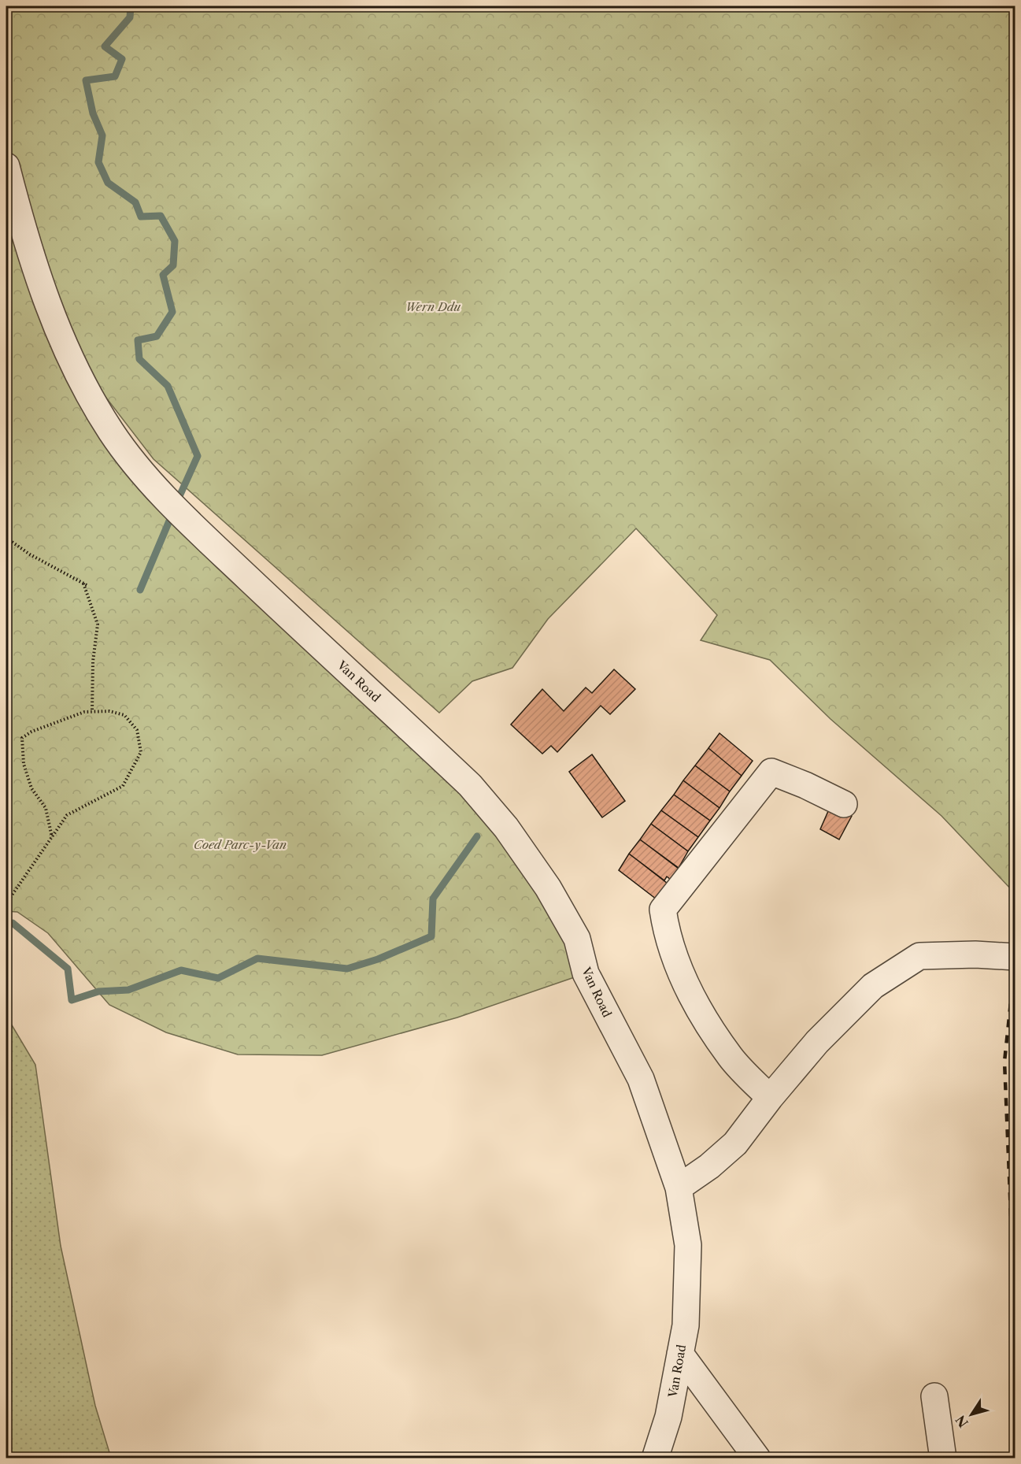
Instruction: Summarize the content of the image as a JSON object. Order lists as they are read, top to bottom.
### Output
{
  "streets": {
    "street": ["Van Road"]
  },
  "parks": ["Wern Ddu", "Coed Parc-y-Van"],
  "north": "bottom left"
}
